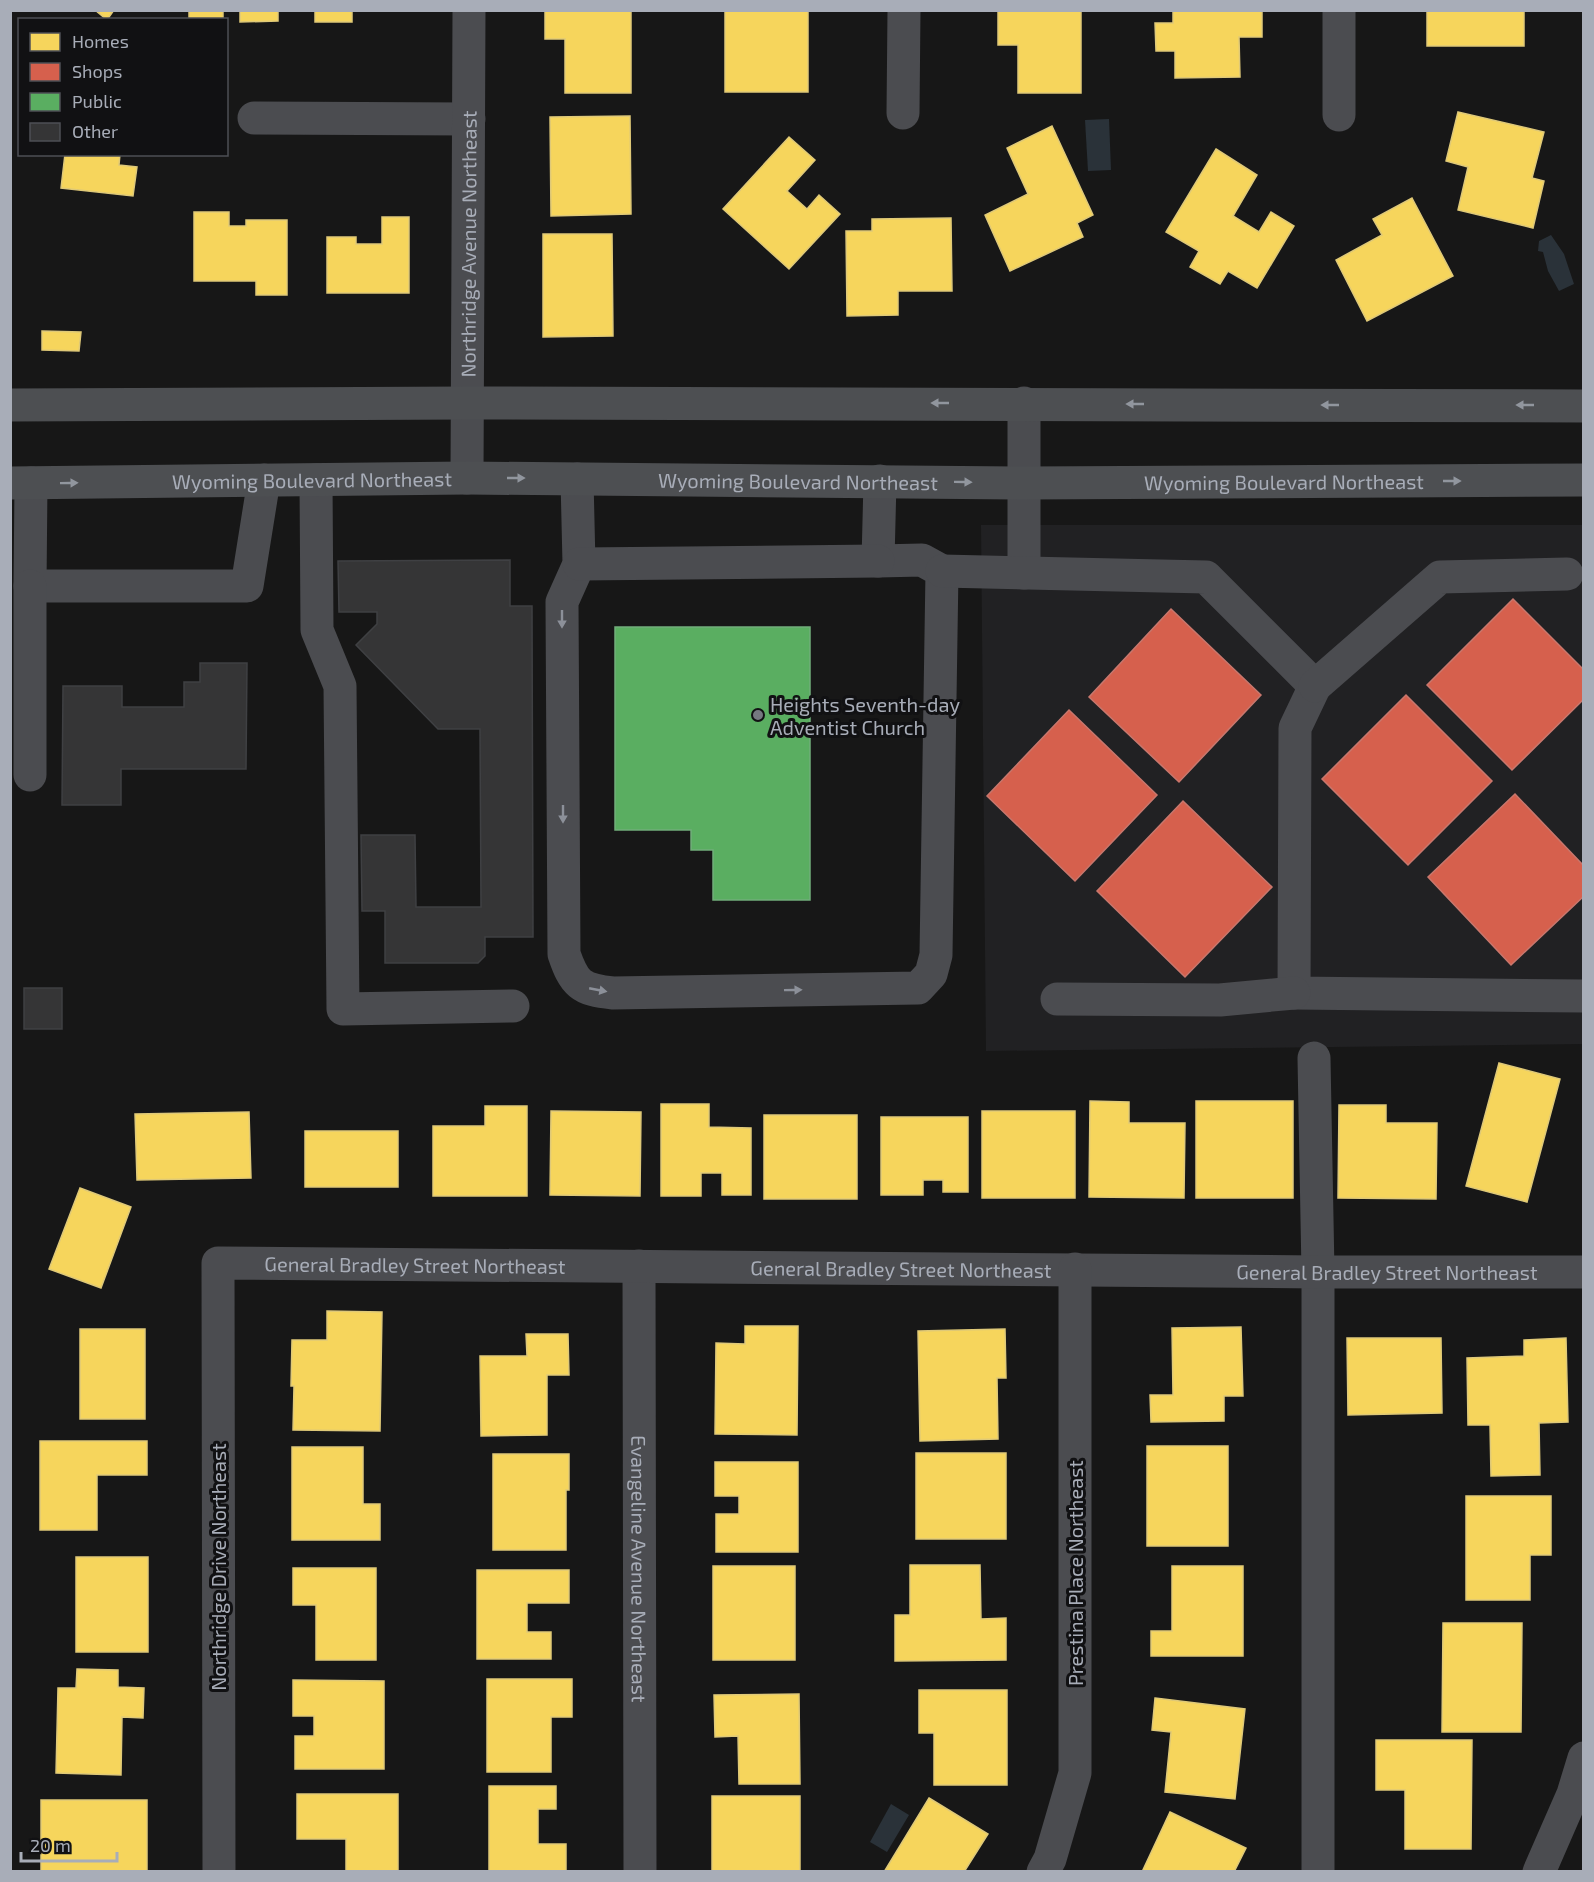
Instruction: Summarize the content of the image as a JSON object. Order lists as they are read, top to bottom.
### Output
{
  "streets": {
    "main road": ["Wyoming Boulevard Northeast"],
    "street": [
      "Northridge Avenue Northeast",
      "General Bradley Street Northeast",
      "Northridge Drive Northeast",
      "Evangeline Avenue Northeast",
      "Prestina Place Northeast"
    ]
  },
  "crossings": [
    ["Northridge Avenue Northeast", "Wyoming Boulevard Northeast"],
    ["General Bradley Street Northeast", "Northridge Drive Northeast"],
    ["General Bradley Street Northeast", "Evangeline Avenue Northeast"],
    ["General Bradley Street Northeast", "Prestina Place Northeast"]
  ],
  "places": ["Heights Seventh-day Adventist Church"],
  "legend": [
    "Homes",
    "Shops",
    "Public",
    "Other"
  ],
  "scale_bar": "20 m"
}
